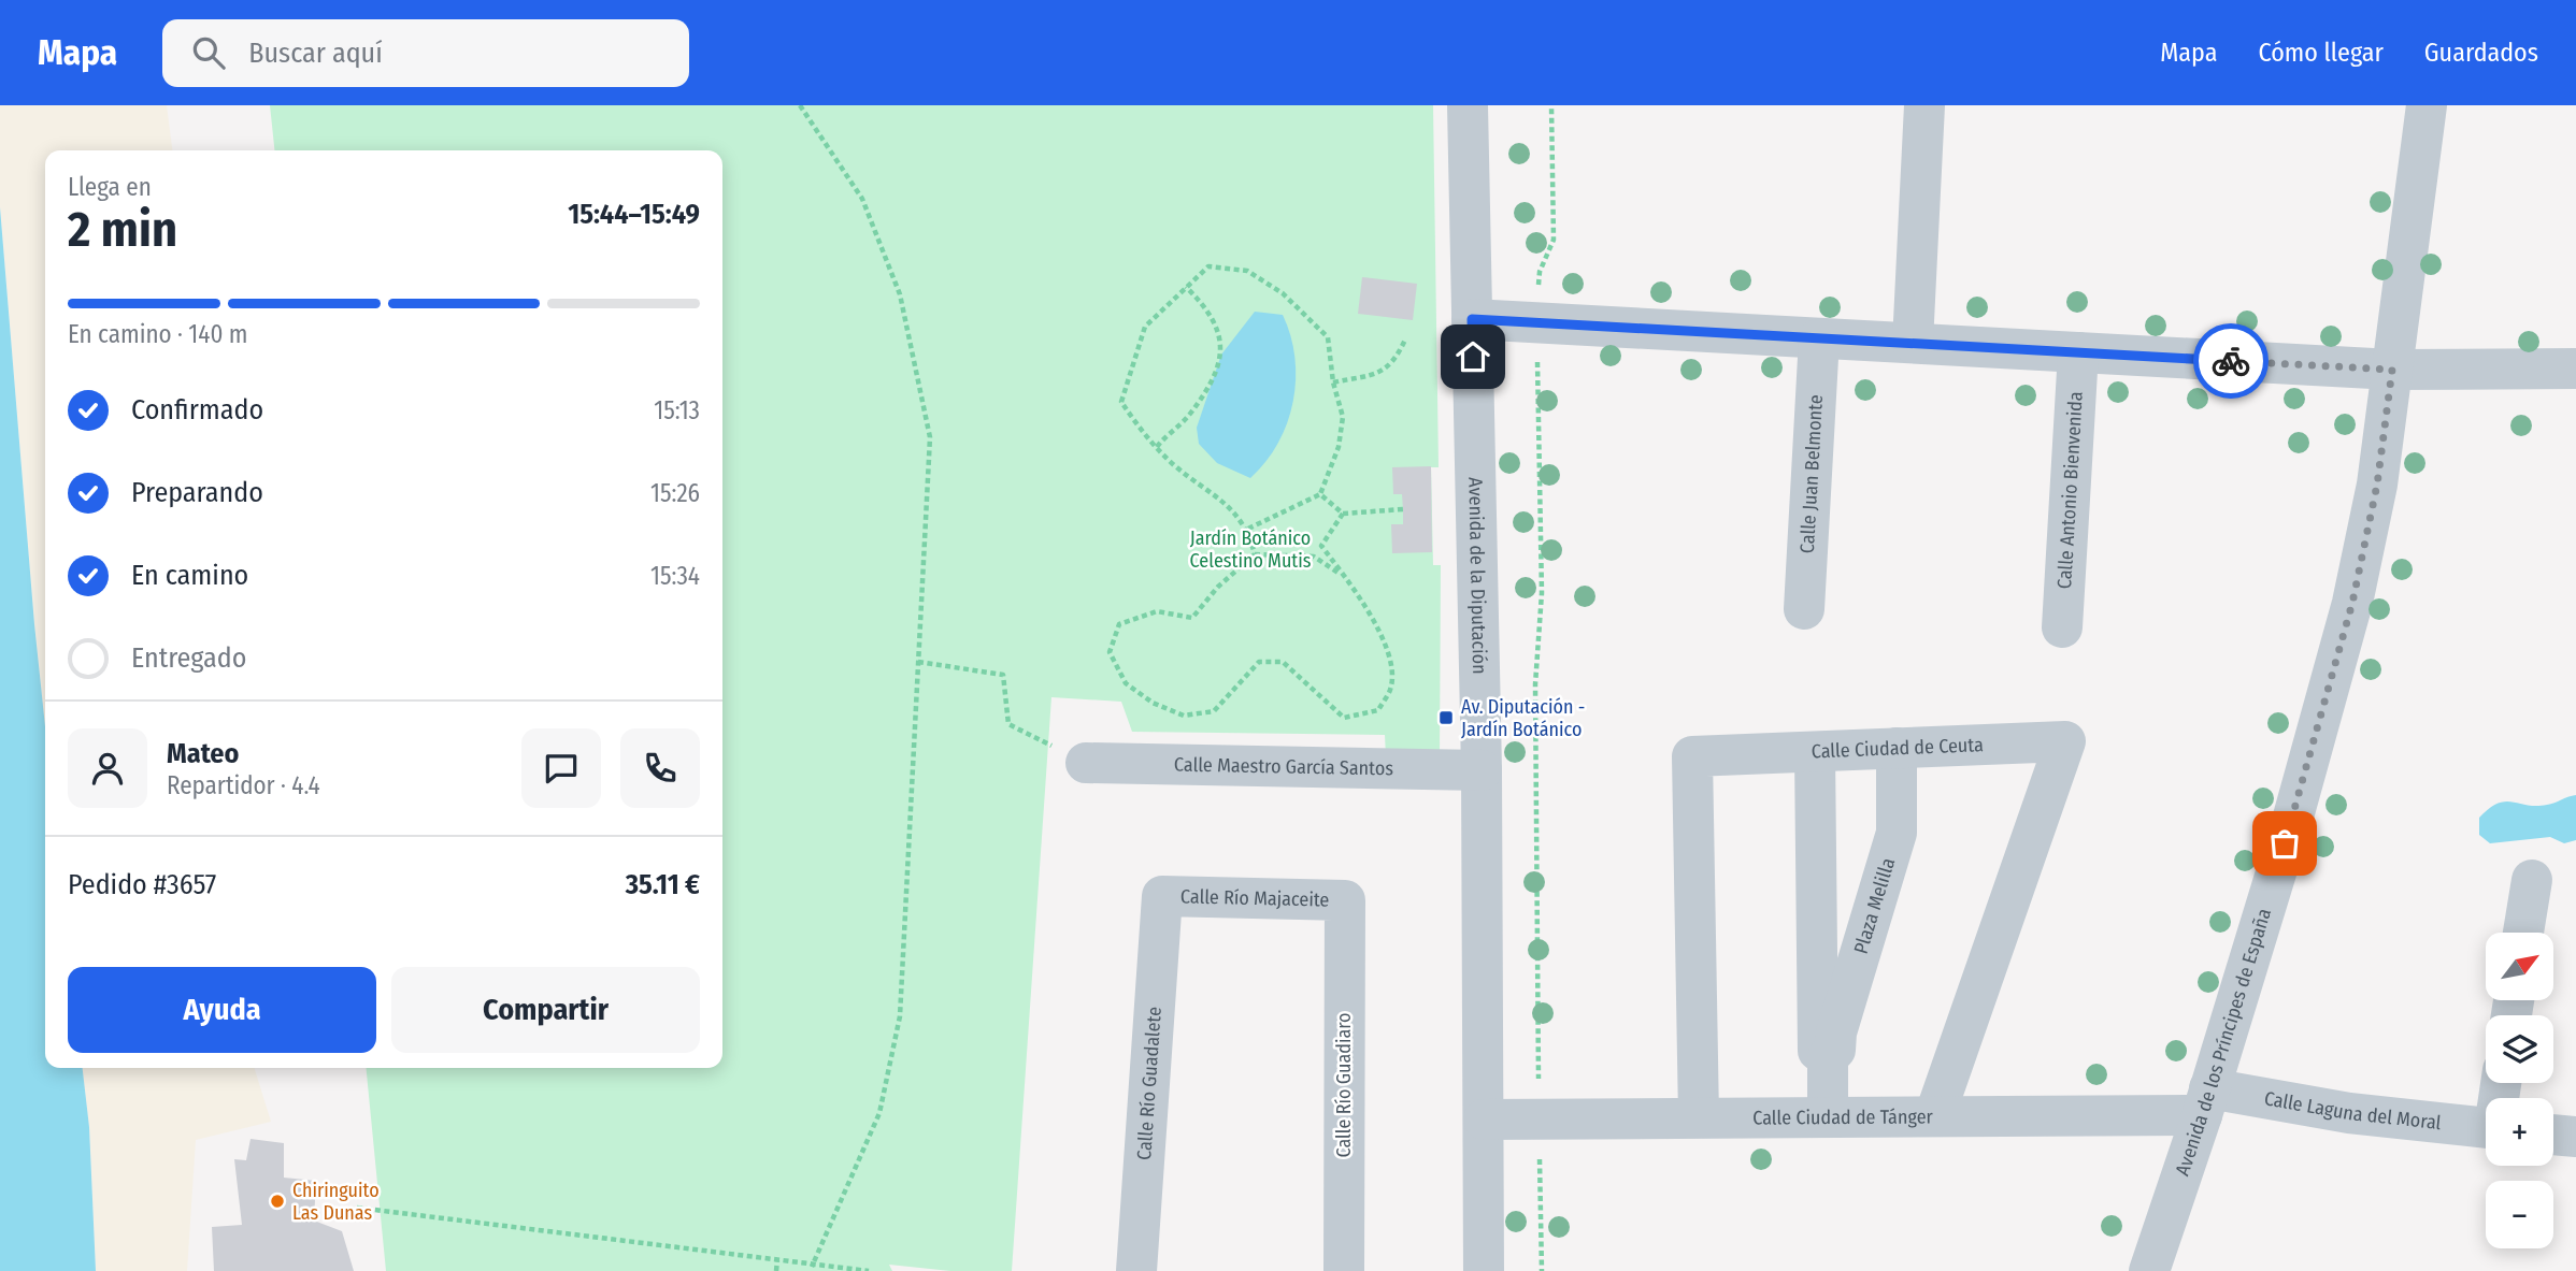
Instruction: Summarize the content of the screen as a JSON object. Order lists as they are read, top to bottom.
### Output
{
  "streets": {
    "street": [
      "Calle Juan Belmonte",
      "Calle Antonio Bienvenida",
      "Avenida de la Diputación",
      "Calle Ciudad de Ceuta",
      "Calle Maestro García Santos",
      "Calle Río Majaceite",
      "Plaza Melilla",
      "Avenida de los Príncipes de España",
      "Calle Río Guadalete",
      "Calle Río Guadiaro",
      "Calle Laguna del Moral",
      "Calle Ciudad de Tánger"
    ]
  },
  "crossings": [
    ["Avenida de la Diputación", "Calle Maestro García Santos"],
    ["Avenida de la Diputación", "Calle Ciudad de Tánger"],
    ["Calle Ciudad de Ceuta", "Plaza Melilla"],
    ["Calle Ciudad de Ceuta", "Calle Ciudad de Tánger"],
    ["Calle Río Majaceite", "Calle Río Guadalete"],
    ["Calle Río Majaceite", "Calle Río Guadiaro"],
    ["Plaza Melilla", "Calle Ciudad de Tánger"],
    ["Avenida de los Príncipes de España", "Calle Laguna del Moral"],
    ["Avenida de los Príncipes de España", "Calle Ciudad de Tánger"],
    ["Calle Laguna del Moral", "Calle Ciudad de Tánger"]
  ],
  "parks": ["Jardín Botánico Celestino Mutis"],
  "places": {
    "transit": ["Av. Diputación - Jardín Botánico"],
    "other": ["Chiringuito Las Dunas"]
  },
  "north": "top right",
  "page": {
    "header": "Mapa",
    "search": "Buscar aquí",
    "nav": ["Mapa", "Cómo llegar", "Guardados"],
    "heading": ["2 min", "Llega en", "15:44–15:49"],
    "panel": [
      "Mateo",
      "Repartidor · 4.4",
      "Pedido #3657",
      "35.11 €"
    ],
    "bar": "En camino · 140 m",
    "list": [
      ["Confirmado", "15:13"],
      ["Preparando", "15:26"],
      ["En camino", "15:34"],
      "Entregado"
    ],
    "map_buttons": ["+", "−"],
    "buttons": ["Ayuda", "Compartir"]
  }
}
